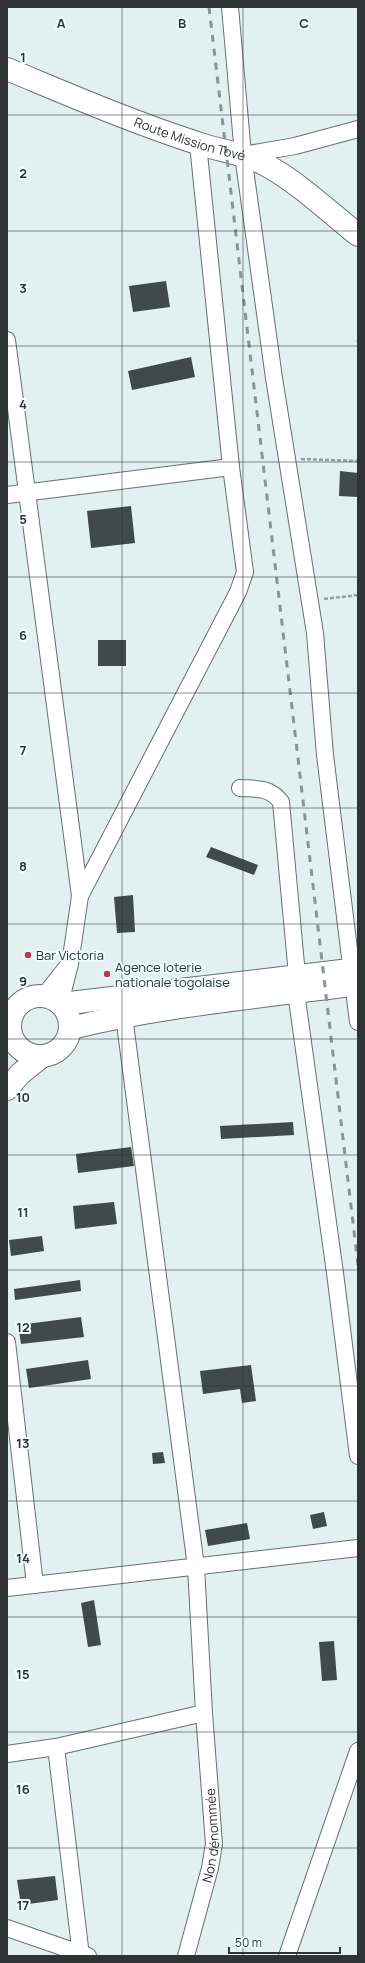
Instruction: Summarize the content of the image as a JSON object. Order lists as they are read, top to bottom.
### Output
{
  "streets": {
    "main road": ["Route Mission Tové"],
    "street": ["Non dénommée"]
  },
  "places": ["Bar Victoria", "Agence loterie nationale togolaise"],
  "scale_bar": "50 m",
  "grid": {
    "columns": ["A", "B", "C"],
    "rows": [
      "1",
      "2",
      "3",
      "4",
      "5",
      "6",
      "7",
      "8",
      "9",
      "10",
      "11",
      "12",
      "13",
      "14",
      "15",
      "16",
      "17"
    ]
  }
}
